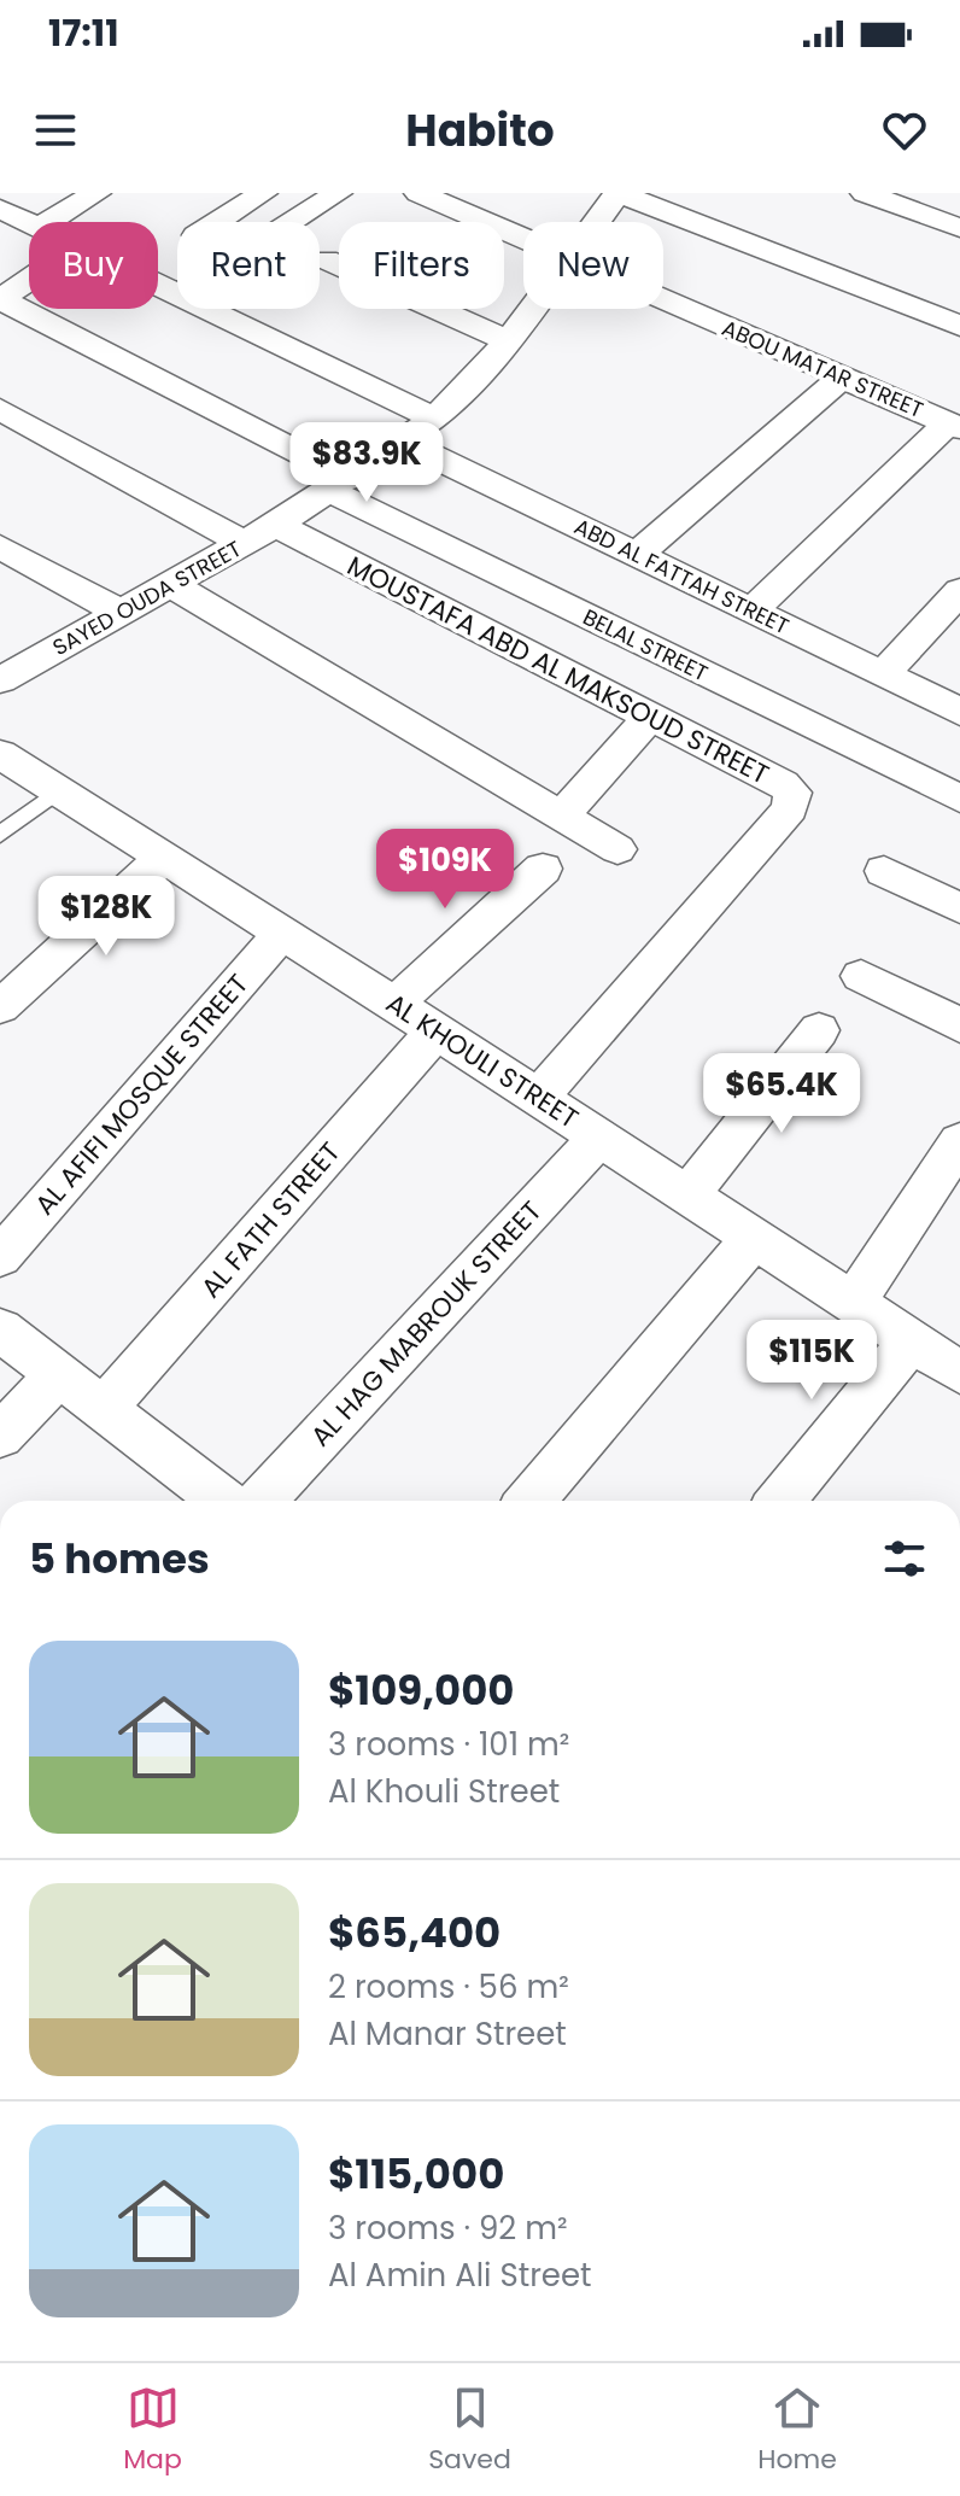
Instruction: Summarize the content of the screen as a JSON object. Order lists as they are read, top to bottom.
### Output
{
  "streets": {
    "street": [
      "ABOU MATAR STREET",
      "ABD AL FATTAH STREET",
      "SAYED OUDA STREET",
      "BELAL STREET",
      "MOUSTAFA ABD AL MAKSOUD STREET",
      "AL KHOULI STREET",
      "AL AFIFI MOSQUE STREET",
      "AL FATH STREET",
      "AL HAG MABROUK STREET"
    ]
  },
  "crossings": [
    ["ABD AL FATTAH STREET", "SAYED OUDA STREET"],
    ["SAYED OUDA STREET", "BELAL STREET"],
    ["SAYED OUDA STREET", "MOUSTAFA ABD AL MAKSOUD STREET"],
    ["MOUSTAFA ABD AL MAKSOUD STREET", "AL KHOULI STREET"],
    ["AL KHOULI STREET", "AL AFIFI MOSQUE STREET"],
    ["AL KHOULI STREET", "AL FATH STREET"],
    ["AL KHOULI STREET", "AL HAG MABROUK STREET"]
  ],
  "page": {
    "status": "17:11",
    "header": "Habito",
    "chip": [
      "Buy",
      "Rent",
      "Filters",
      "New"
    ],
    "price": [
      "$83.9K",
      "$109K",
      "$128K",
      "$65.4K",
      "$115K"
    ],
    "heading": "5 homes",
    "list": [
      {
        "name": "$109,000",
        "note": "3 rooms · 101 m² · Al Khouli Street"
      },
      {
        "name": "$65,400",
        "note": "2 rooms · 56 m² · Al Manar Street"
      },
      {
        "name": "$115,000",
        "note": "3 rooms · 92 m² · Al Amin Ali Street"
      }
    ],
    "tabs": ["Map", "Saved", "Home"]
  }
}
